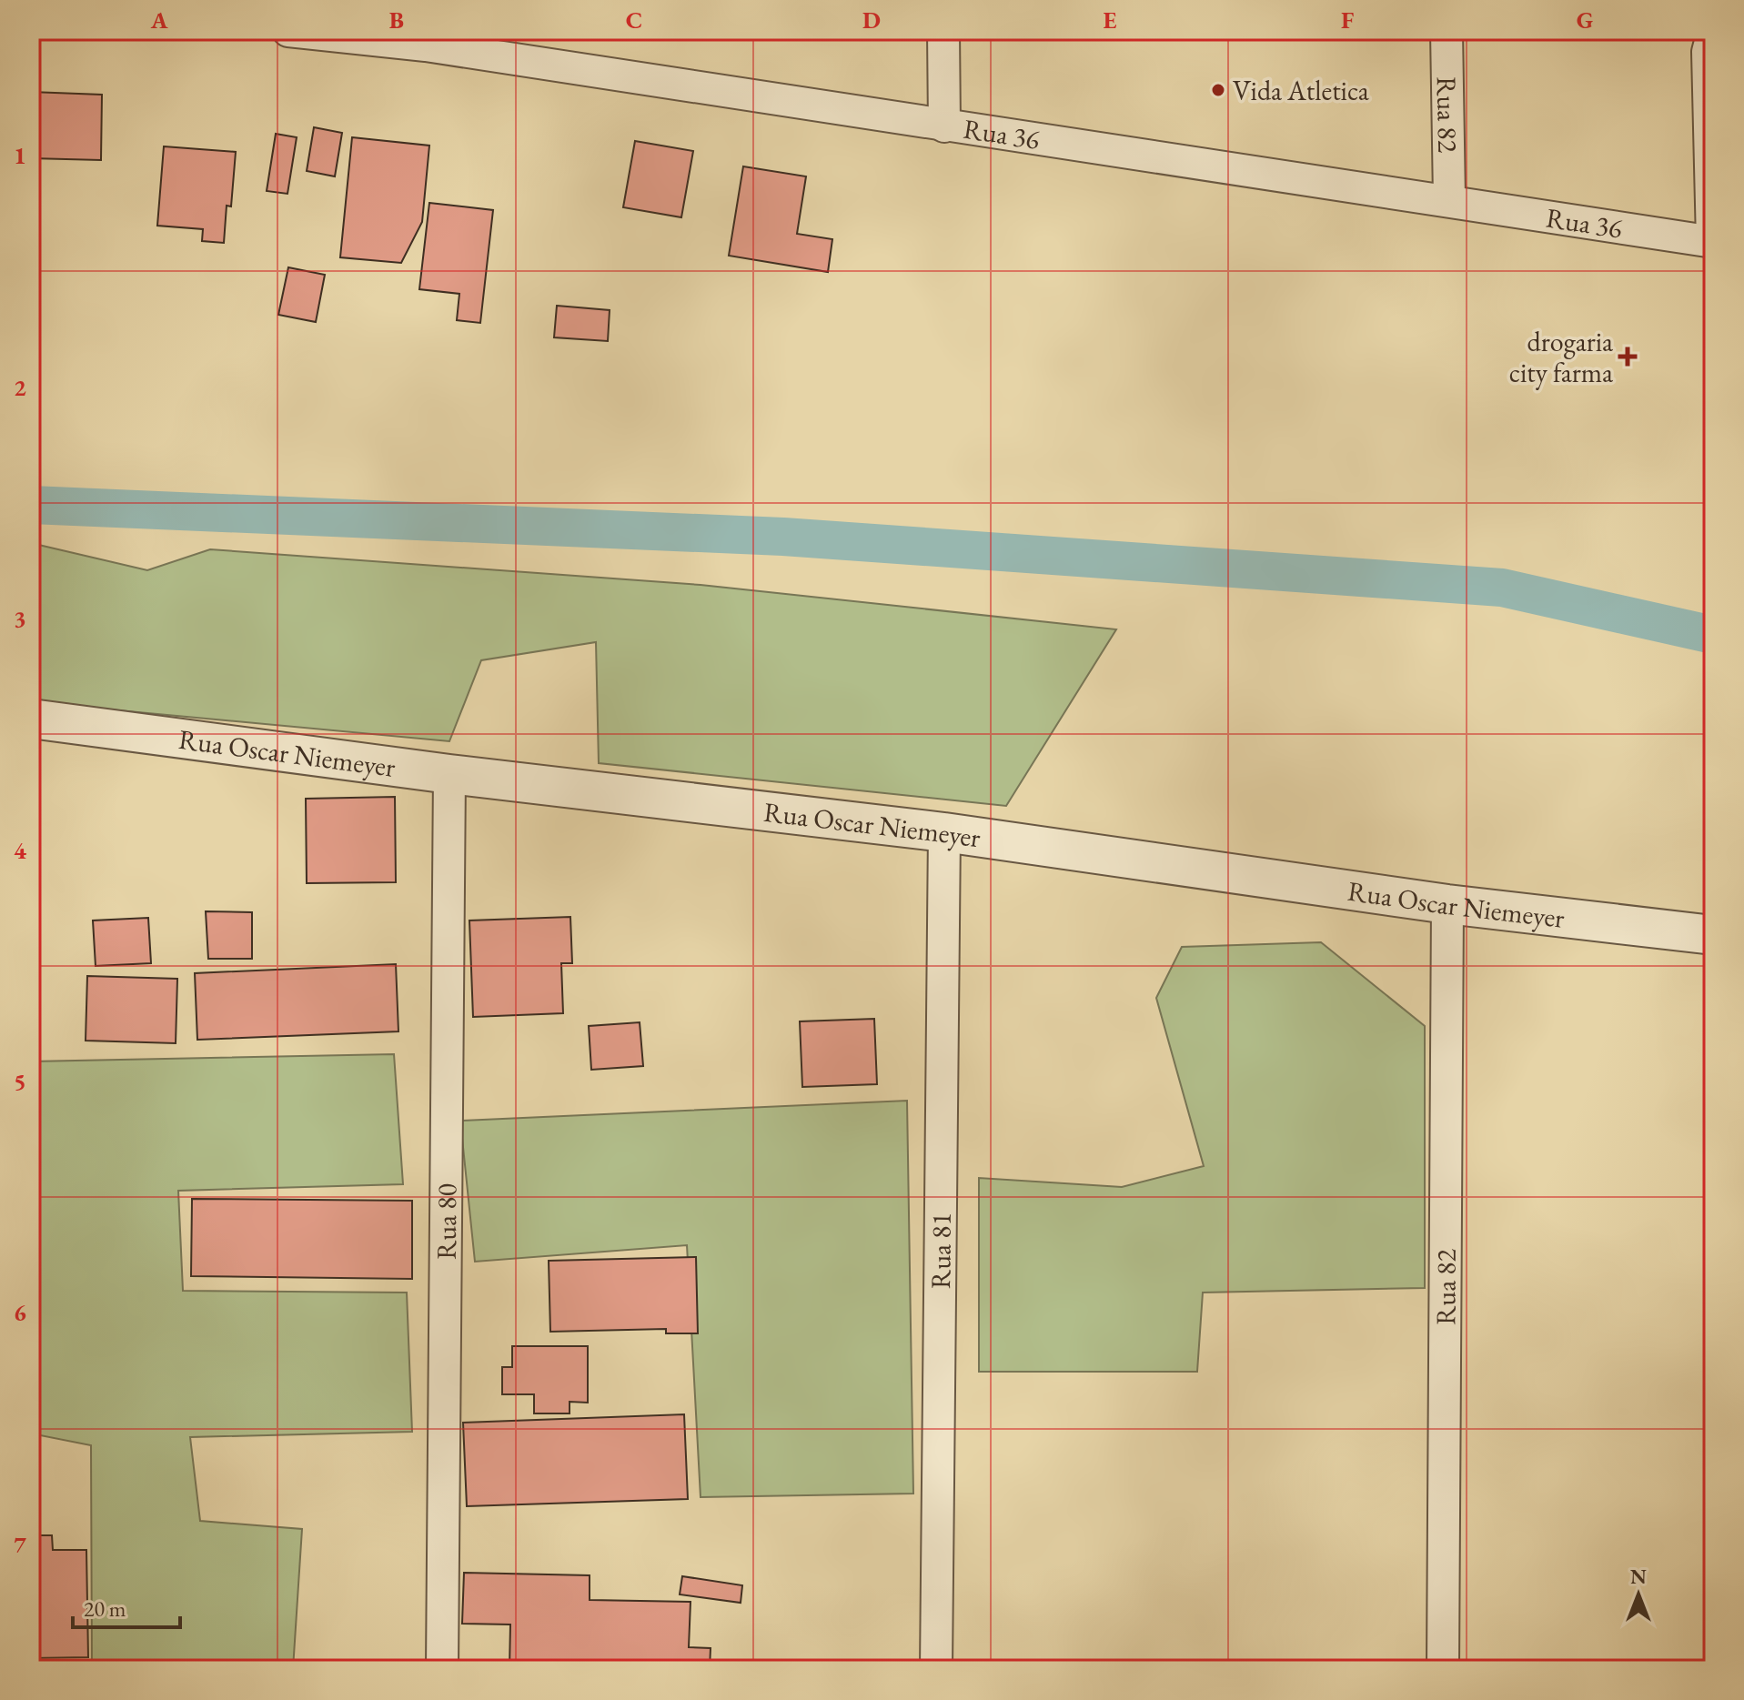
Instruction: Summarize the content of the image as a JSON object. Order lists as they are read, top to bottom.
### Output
{
  "streets": {
    "street": [
      "Rua 82",
      "Rua 36",
      "Rua Oscar Niemeyer",
      "Rua 80",
      "Rua 81"
    ]
  },
  "crossings": [
    ["Rua 82", "Rua 36"],
    ["Rua 82", "Rua Oscar Niemeyer"],
    ["Rua Oscar Niemeyer", "Rua 80"],
    ["Rua Oscar Niemeyer", "Rua 81"]
  ],
  "places": {
    "other": ["Vida Atletica"],
    "health": ["drogaria city farma"]
  },
  "scale_bar": "20 m",
  "north": "top",
  "grid": {
    "columns": [
      "A",
      "B",
      "C",
      "D",
      "E",
      "F",
      "G"
    ],
    "rows": [
      "1",
      "2",
      "3",
      "4",
      "5",
      "6",
      "7"
    ]
  }
}
